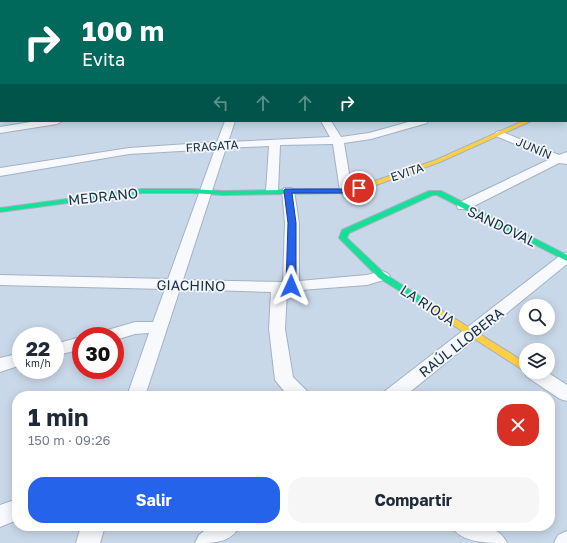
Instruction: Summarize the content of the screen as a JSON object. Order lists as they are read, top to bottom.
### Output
{
  "streets": {
    "street": [
      "FRAGATA",
      "JUNÍN",
      "EVITA",
      "MEDRANO",
      "SANDOVAL",
      "GIACHINO",
      "LA RIOJA",
      "RAÚL LLOBERA"
    ]
  },
  "crossings": [
    ["JUNÍN", "EVITA"],
    ["EVITA", "MEDRANO"],
    ["SANDOVAL", "LA RIOJA"],
    ["SANDOVAL", "RAÚL LLOBERA"],
    ["GIACHINO", "LA RIOJA"],
    ["LA RIOJA", "RAÚL LLOBERA"]
  ],
  "page": {
    "turn": ["100 m", "Evita"],
    "speed": "22 km/h",
    "limit": "30",
    "heading": ["1 min", "150 m · 09:26"],
    "buttons": ["Salir", "Compartir"]
  }
}
